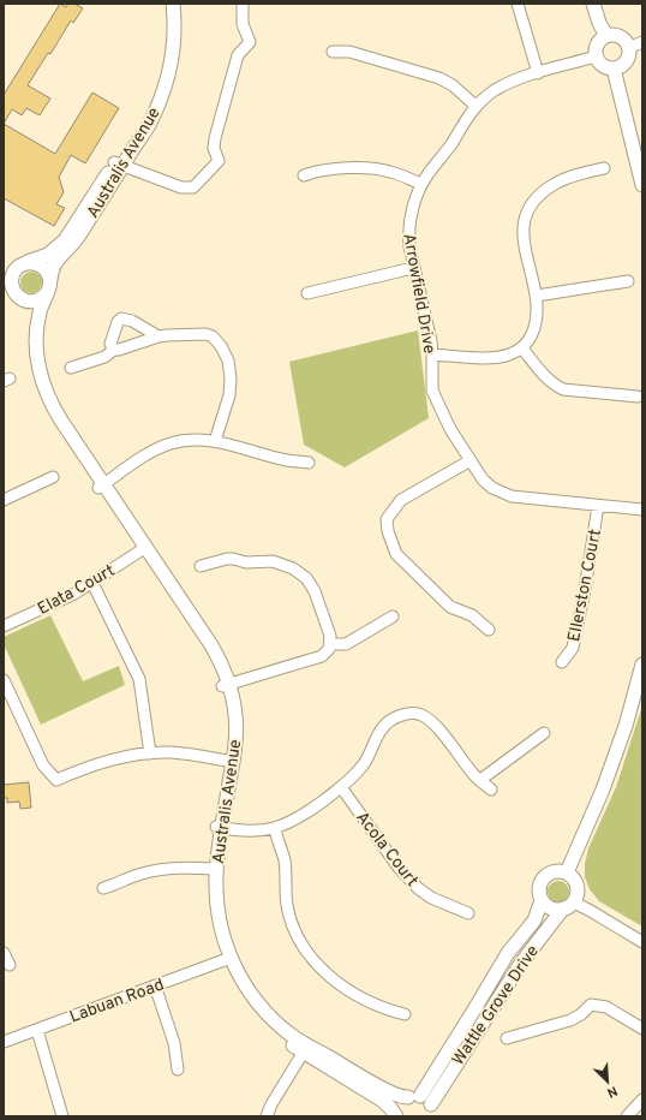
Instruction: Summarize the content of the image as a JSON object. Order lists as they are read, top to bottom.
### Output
{
  "streets": {
    "street": [
      "Australis Avenue",
      "Arrowfield Drive",
      "Ellerston Court",
      "Elata Court",
      "Acola Court",
      "Labuan Road",
      "Wattle Grove Drive"
    ]
  },
  "crossings": [
    ["Australis Avenue", "Elata Court"],
    ["Australis Avenue", "Labuan Road"],
    ["Australis Avenue", "Wattle Grove Drive"],
    ["Arrowfield Drive", "Ellerston Court"]
  ],
  "north": "bottom right"
}
